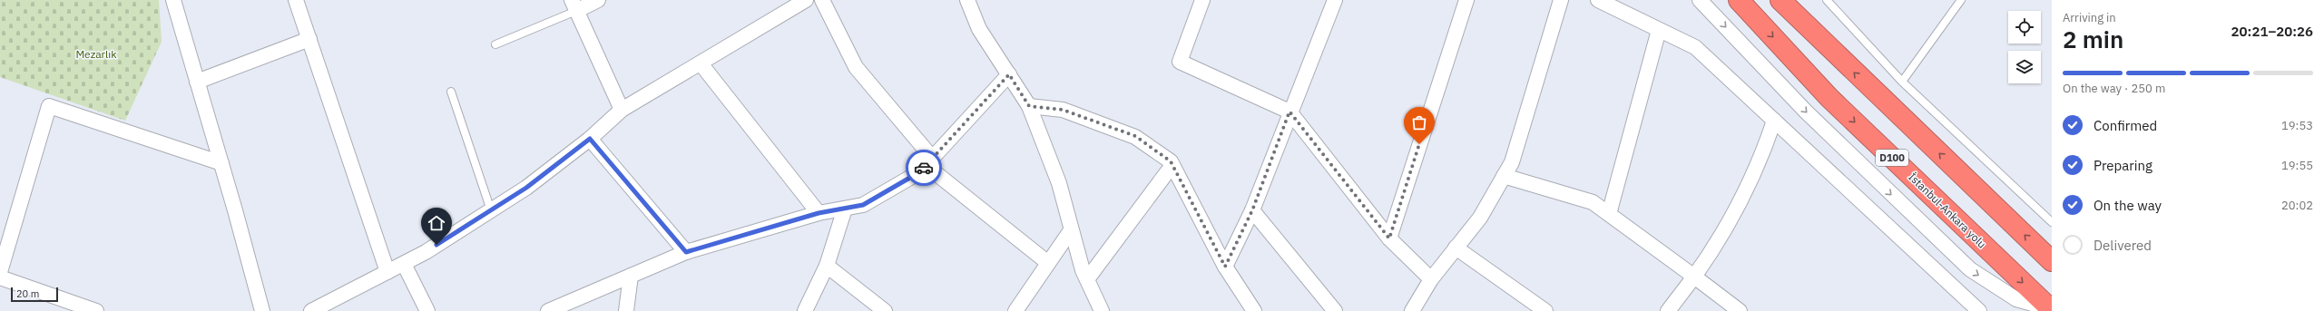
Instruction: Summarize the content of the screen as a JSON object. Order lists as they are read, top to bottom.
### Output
{
  "streets": {
    "highway": ["D100", "İstanbul-Ankara yolu"]
  },
  "parks": ["Mezarlık"],
  "scale_bar": "20 m",
  "page": {
    "heading": ["2 min", "Arriving in", "20:21–20:26"],
    "bar": "On the way · 250 m",
    "list": [
      ["Confirmed", "19:53"],
      ["Preparing", "19:55"],
      ["On the way", "20:02"],
      "Delivered"
    ],
    "scale": "20 m"
  }
}
